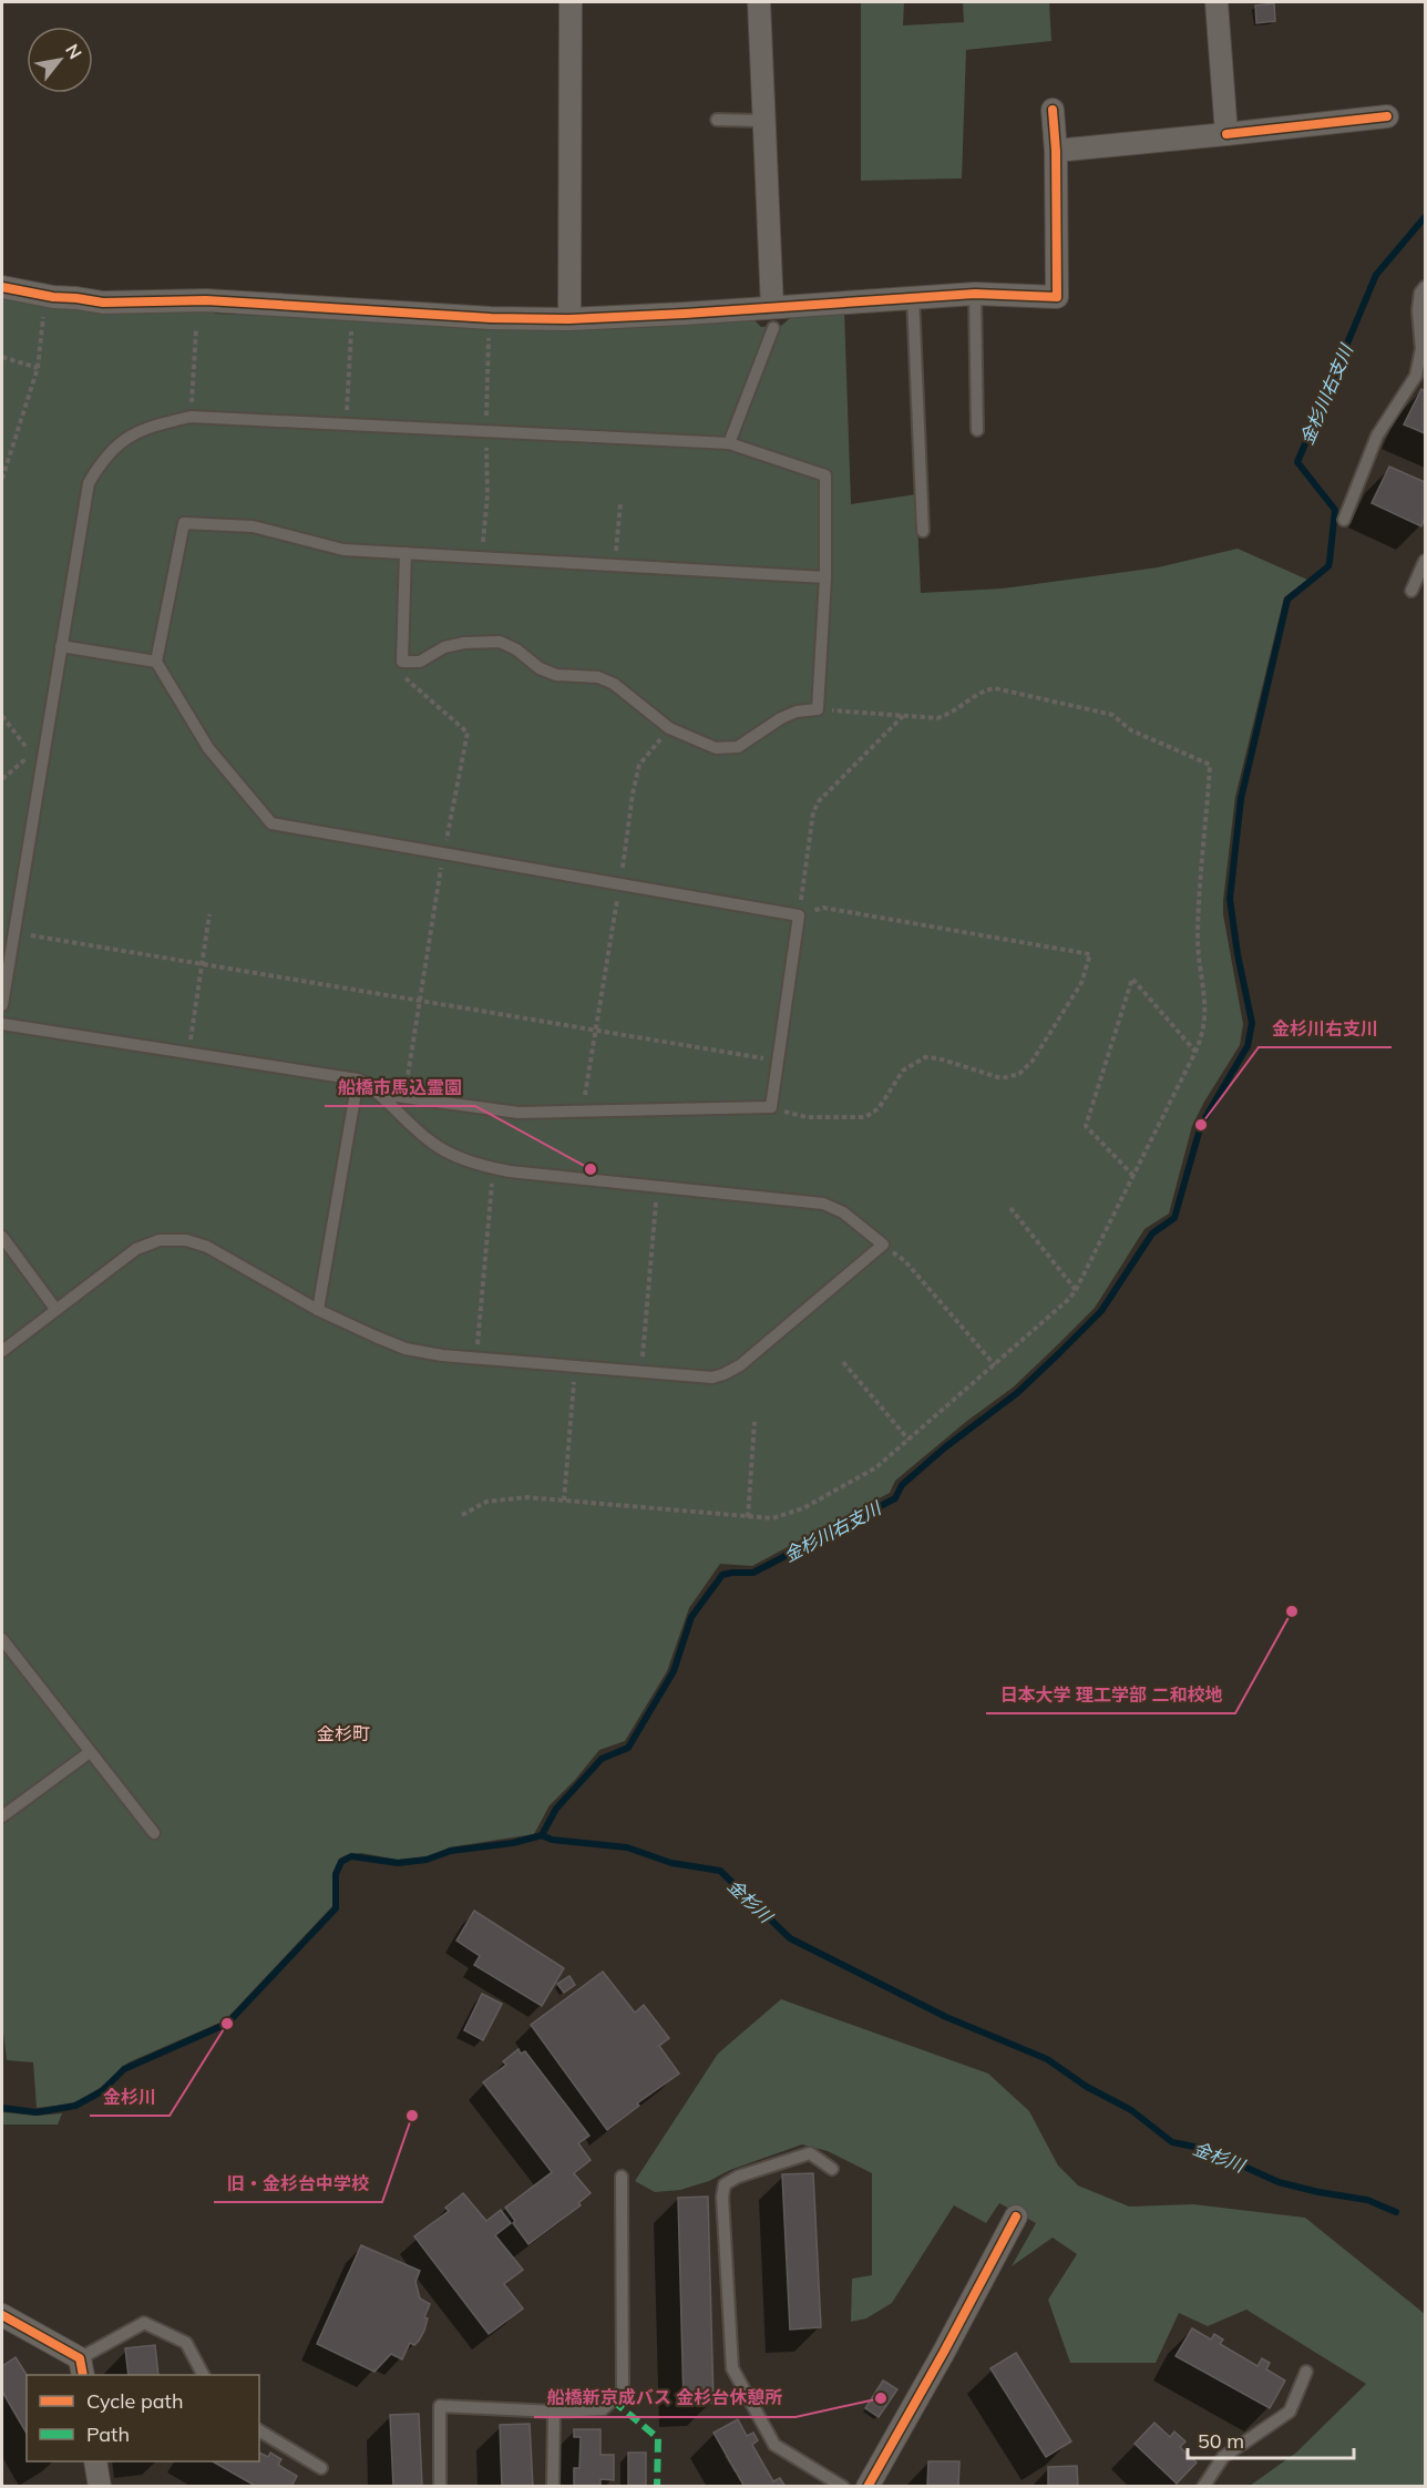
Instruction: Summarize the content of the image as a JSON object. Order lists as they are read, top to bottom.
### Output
{
  "districts": ["金杉町"],
  "water": ["金杉川右支川", "金杉川"],
  "places": [
    "金杉川右支川",
    "船橋市馬込霊園",
    "日本大学 理工学部 二和校地",
    "金杉川",
    "旧・金杉台中学校",
    "船橋新京成バス 金杉台休憩所"
  ],
  "legend": ["Cycle path", "Path"],
  "scale_bar": "50 m",
  "north": "top right"
}
